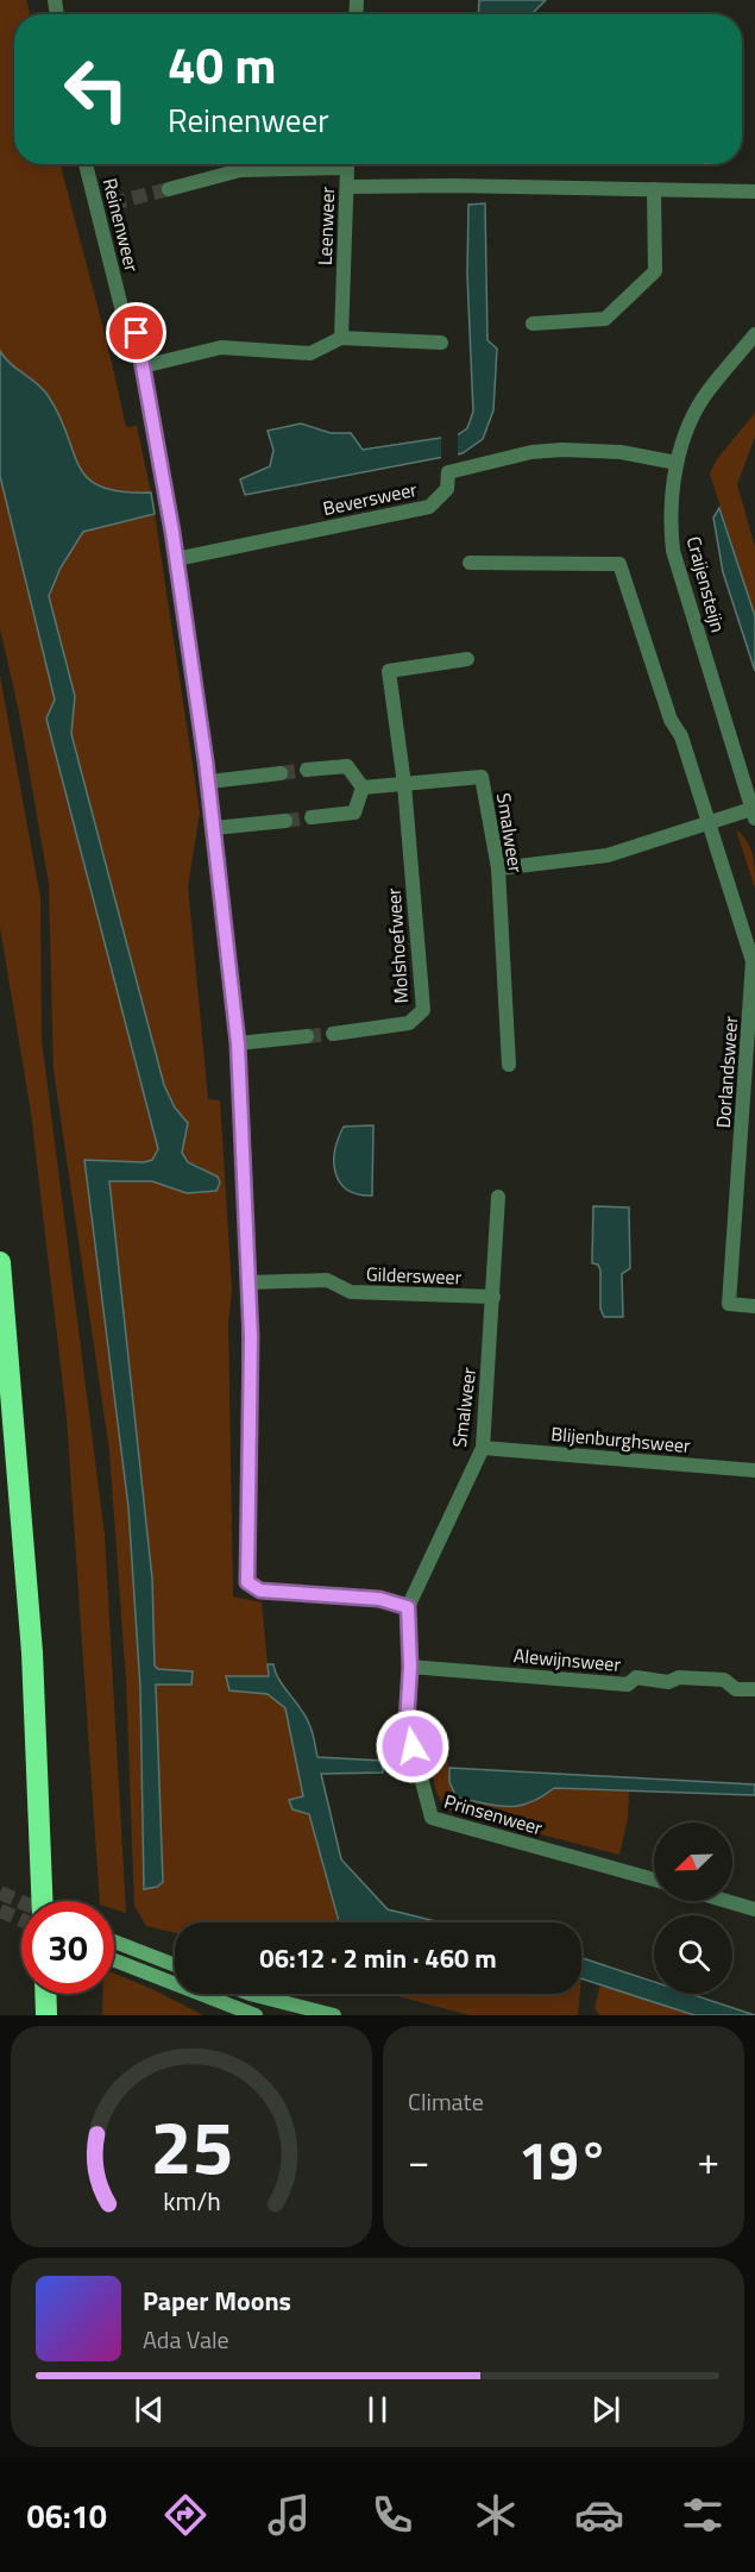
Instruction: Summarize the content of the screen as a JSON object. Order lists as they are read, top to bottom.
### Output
{
  "streets": {
    "street": [
      "Reinenweer",
      "Leenweer",
      "Beversweer",
      "Craijensteijn",
      "Smalweer",
      "Molshoefweer",
      "Dorlandsweer",
      "Gildersweer",
      "Blijenburghsweer",
      "Alewijnsweer",
      "Prinsenweer"
    ]
  },
  "crossings": [
    ["Reinenweer", "Beversweer"],
    ["Reinenweer", "Smalweer"],
    ["Reinenweer", "Gildersweer"],
    ["Reinenweer", "Prinsenweer"],
    ["Beversweer", "Craijensteijn"],
    ["Smalweer", "Molshoefweer"],
    ["Smalweer", "Gildersweer"],
    ["Smalweer", "Blijenburghsweer"],
    ["Smalweer", "Prinsenweer"],
    ["Alewijnsweer", "Prinsenweer"]
  ],
  "north": "bottom left",
  "page": {
    "turn": ["40 m", "Reinenweer"],
    "limit": "30",
    "trip": "06:12 · 2 min · 460 m",
    "tile": "Climate",
    "heat": ["−", "19°", "+"],
    "song": ["Paper Moons", "Ada Vale"],
    "tabs": "06:10",
    "gauge": ["25", "km/h"]
  }
}
